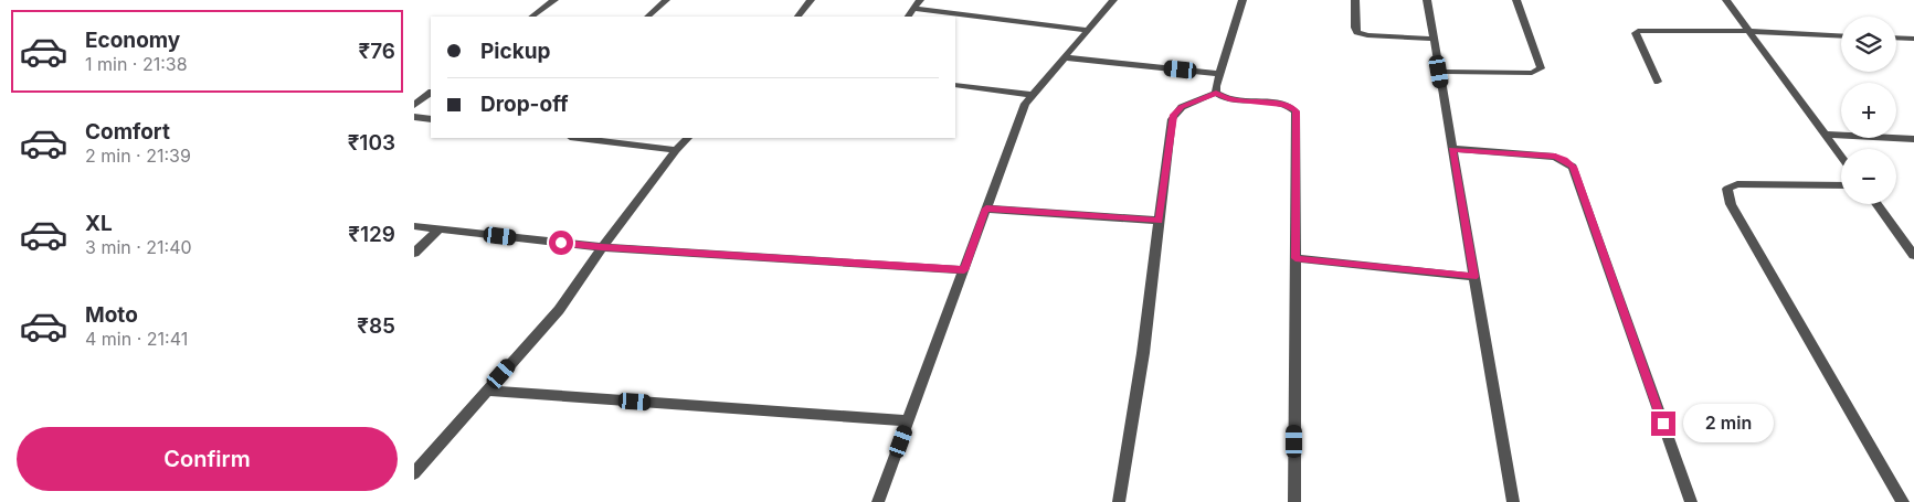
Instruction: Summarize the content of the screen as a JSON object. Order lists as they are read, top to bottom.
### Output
{
  "page": {
    "list": [
      {
        "name": "Economy",
        "note": "1 min · 21:38",
        "value": "₹76"
      },
      {
        "name": "Comfort",
        "note": "2 min · 21:39",
        "value": "₹103"
      },
      {
        "name": "XL",
        "note": "3 min · 21:40",
        "value": "₹129"
      },
      {
        "name": "Moto",
        "note": "4 min · 21:41",
        "value": "₹85"
      }
    ],
    "map_buttons": ["+", "−"],
    "banner": ["Pickup", "Drop-off"],
    "bubble": "2 min",
    "buttons": "Confirm"
  }
}
